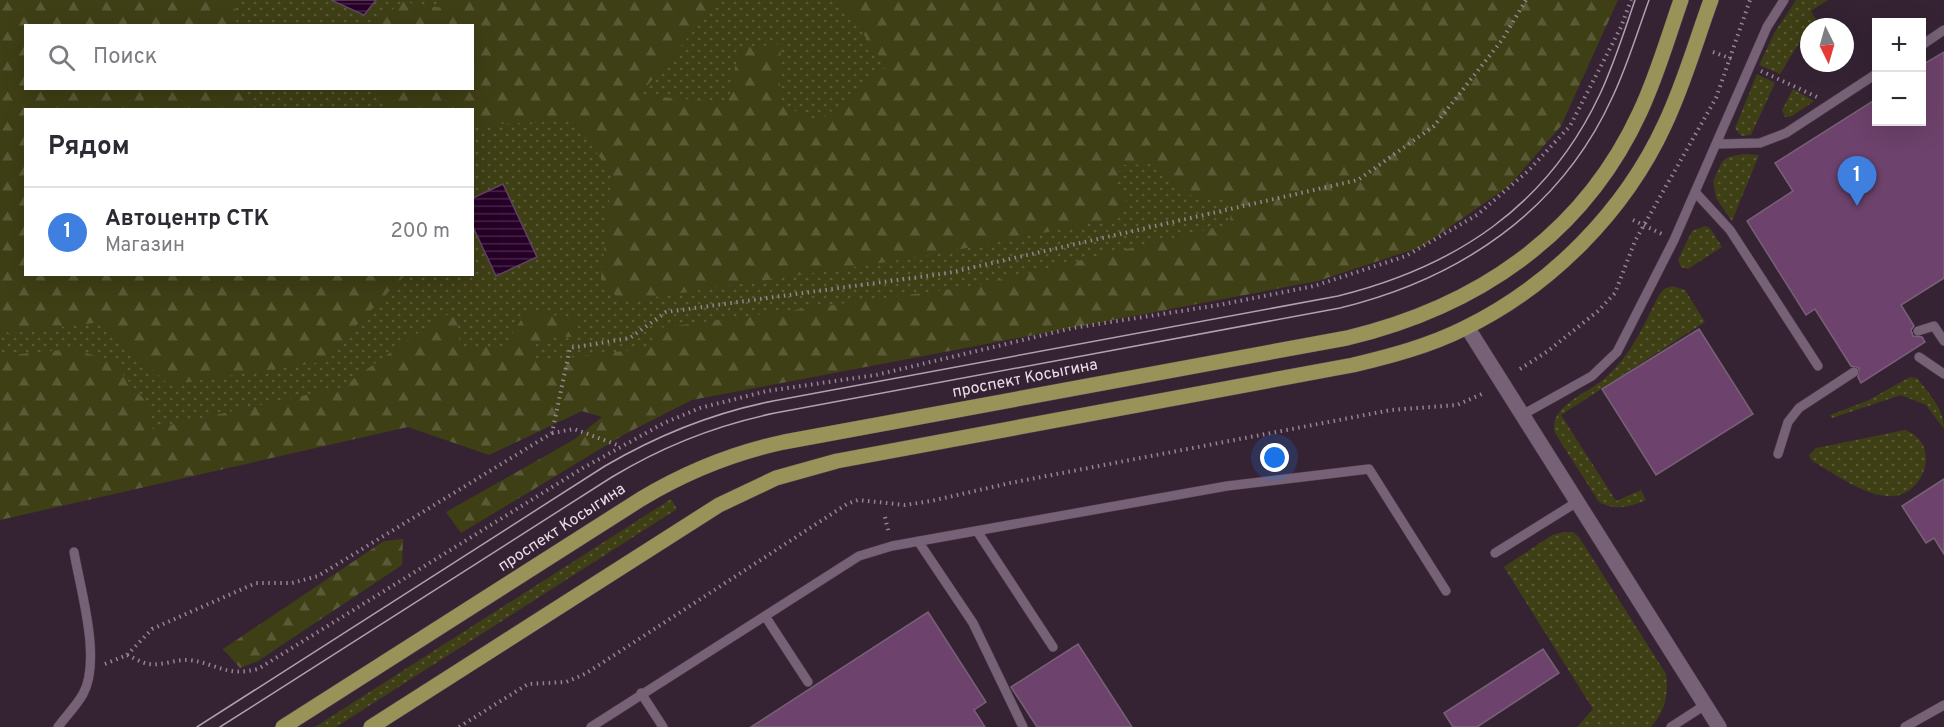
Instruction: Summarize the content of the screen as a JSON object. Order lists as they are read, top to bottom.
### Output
{
  "streets": {
    "main road": ["проспект Косыгина"]
  },
  "north": "bottom",
  "page": {
    "map_buttons": ["+", "−"],
    "search": "Поиск",
    "heading": "Рядом",
    "pins": "1",
    "list": [
      {
        "mark": "1",
        "name": "Автоцентр СТК",
        "note": "Магазин",
        "value": "200 m"
      }
    ]
  }
}
